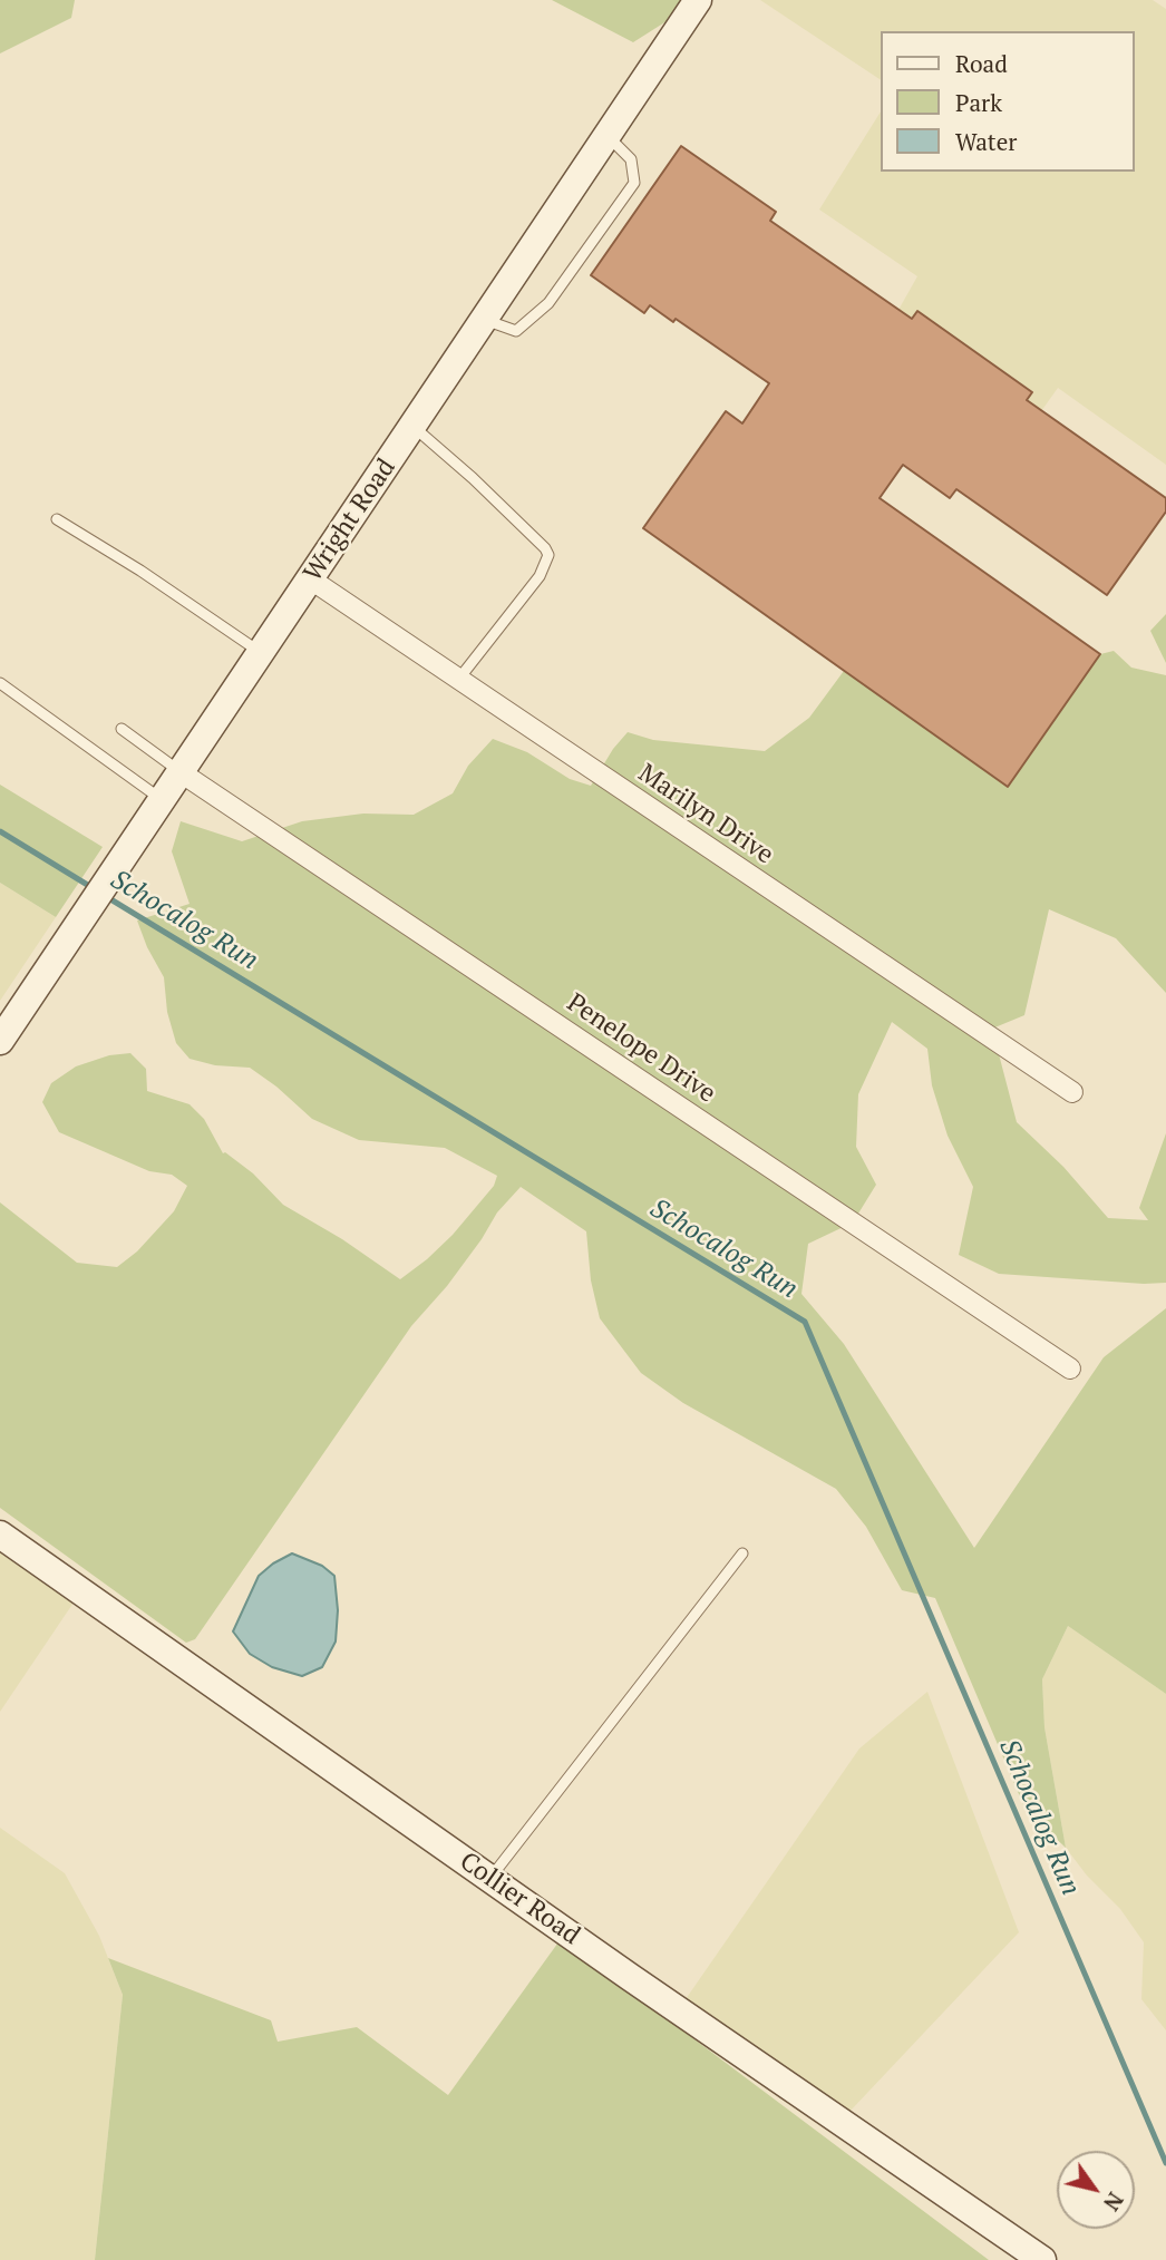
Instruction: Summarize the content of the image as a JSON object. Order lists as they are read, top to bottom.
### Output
{
  "streets": {
    "street": [
      "Wright Road",
      "Marilyn Drive",
      "Penelope Drive",
      "Collier Road"
    ]
  },
  "crossings": [
    ["Wright Road", "Marilyn Drive"],
    ["Wright Road", "Penelope Drive"]
  ],
  "water": ["Schocalog Run"],
  "legend": ["Road", "Park", "Water"],
  "north": "bottom right"
}
